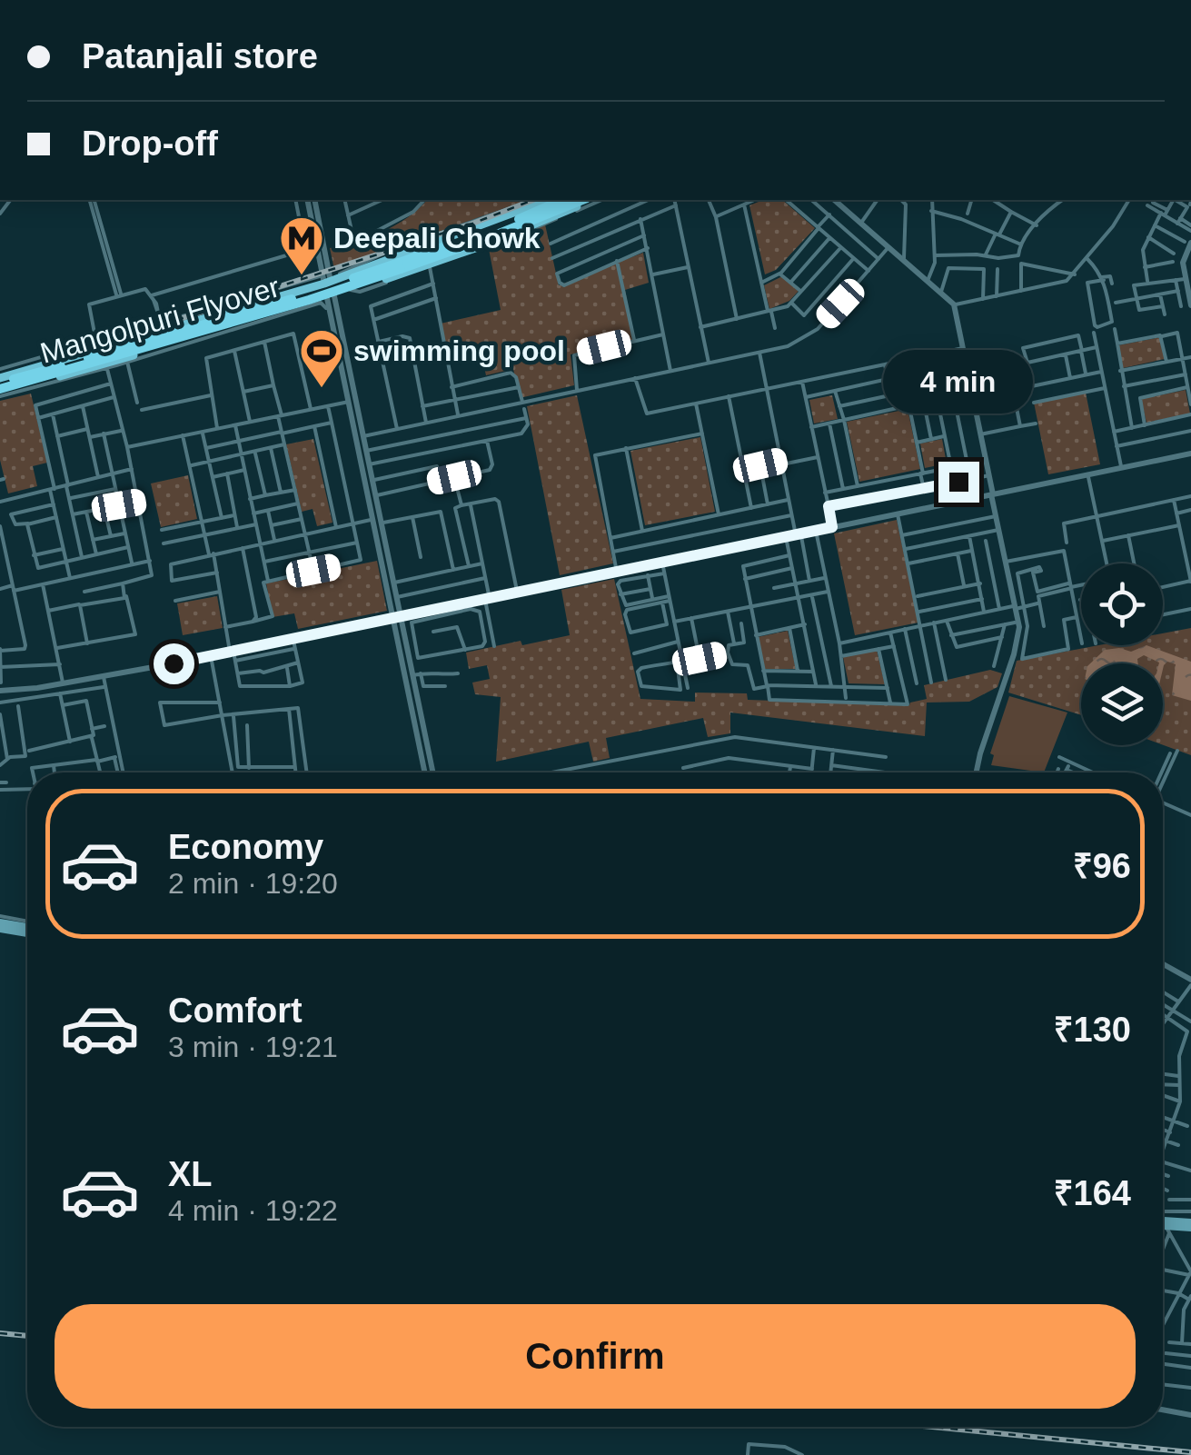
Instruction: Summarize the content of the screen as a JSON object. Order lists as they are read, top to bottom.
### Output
{
  "streets": {
    "highway": ["Mangolpuri Flyover"]
  },
  "places": {
    "metro station": ["Deepali Chowk"],
    "sports": ["swimming pool"]
  },
  "page": {
    "banner": ["Patanjali store", "Drop-off"],
    "bubble": "4 min",
    "list": [
      {
        "name": "Economy",
        "note": "2 min · 19:20",
        "value": "₹96"
      },
      {
        "name": "Comfort",
        "note": "3 min · 19:21",
        "value": "₹130"
      },
      {
        "name": "XL",
        "note": "4 min · 19:22",
        "value": "₹164"
      }
    ],
    "buttons": "Confirm"
  }
}
